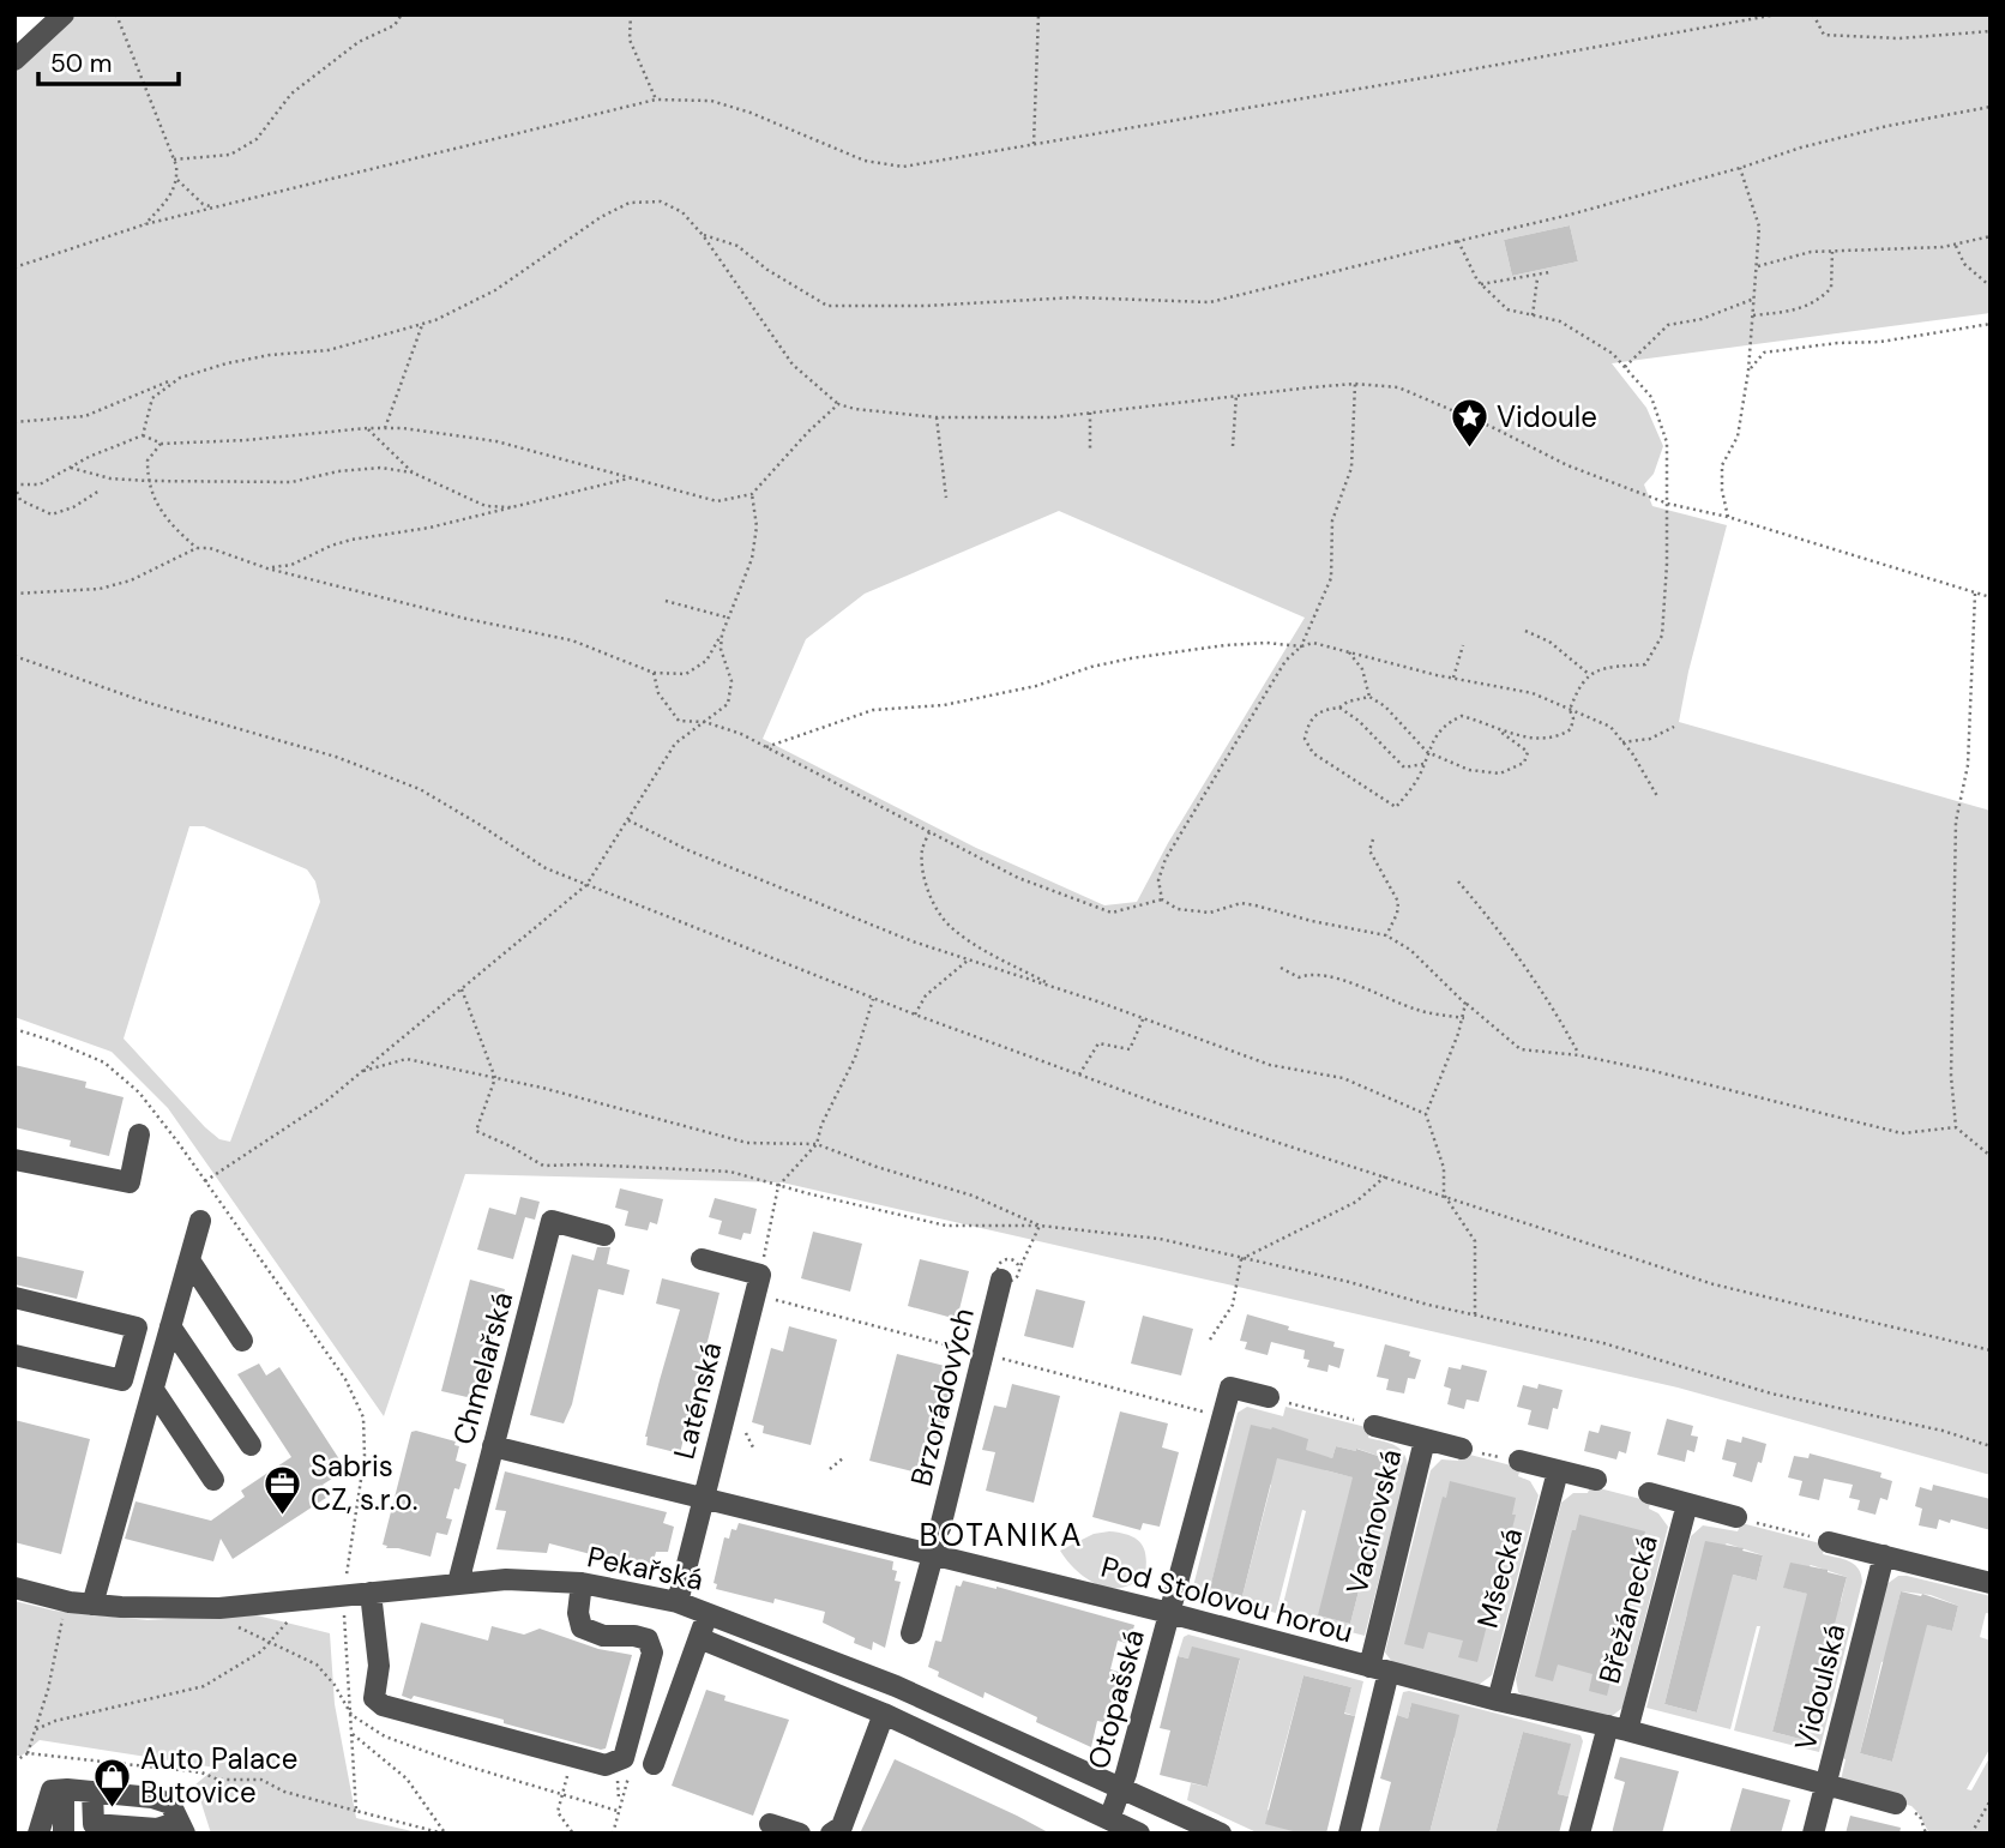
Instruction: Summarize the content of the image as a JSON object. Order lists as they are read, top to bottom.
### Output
{
  "streets": {
    "street": [
      "Chmelařská",
      "Brzorádových",
      "Laténská",
      "Vacínovská",
      "Pekařská",
      "Mšecká",
      "Pod Stolovou horou",
      "Břežánecká",
      "Vidoulská",
      "Otopašská"
    ]
  },
  "crossings": [
    ["Chmelařská", "Pekařská"],
    ["Chmelařská", "Pod Stolovou horou"],
    ["Laténská", "Pekařská"],
    ["Laténská", "Pod Stolovou horou"],
    ["Vacínovská", "Pod Stolovou horou"],
    ["Pekařská", "Otopašská"],
    ["Mšecká", "Pod Stolovou horou"],
    ["Pod Stolovou horou", "Břežánecká"],
    ["Pod Stolovou horou", "Vidoulská"],
    ["Pod Stolovou horou", "Otopašská"]
  ],
  "districts": ["BOTANIKA"],
  "places": {
    "place": ["Vidoule"],
    "office": ["Sabris CZ, s.r.o."],
    "shop": ["Auto Palace Butovice"]
  },
  "scale_bar": "50 m"
}
